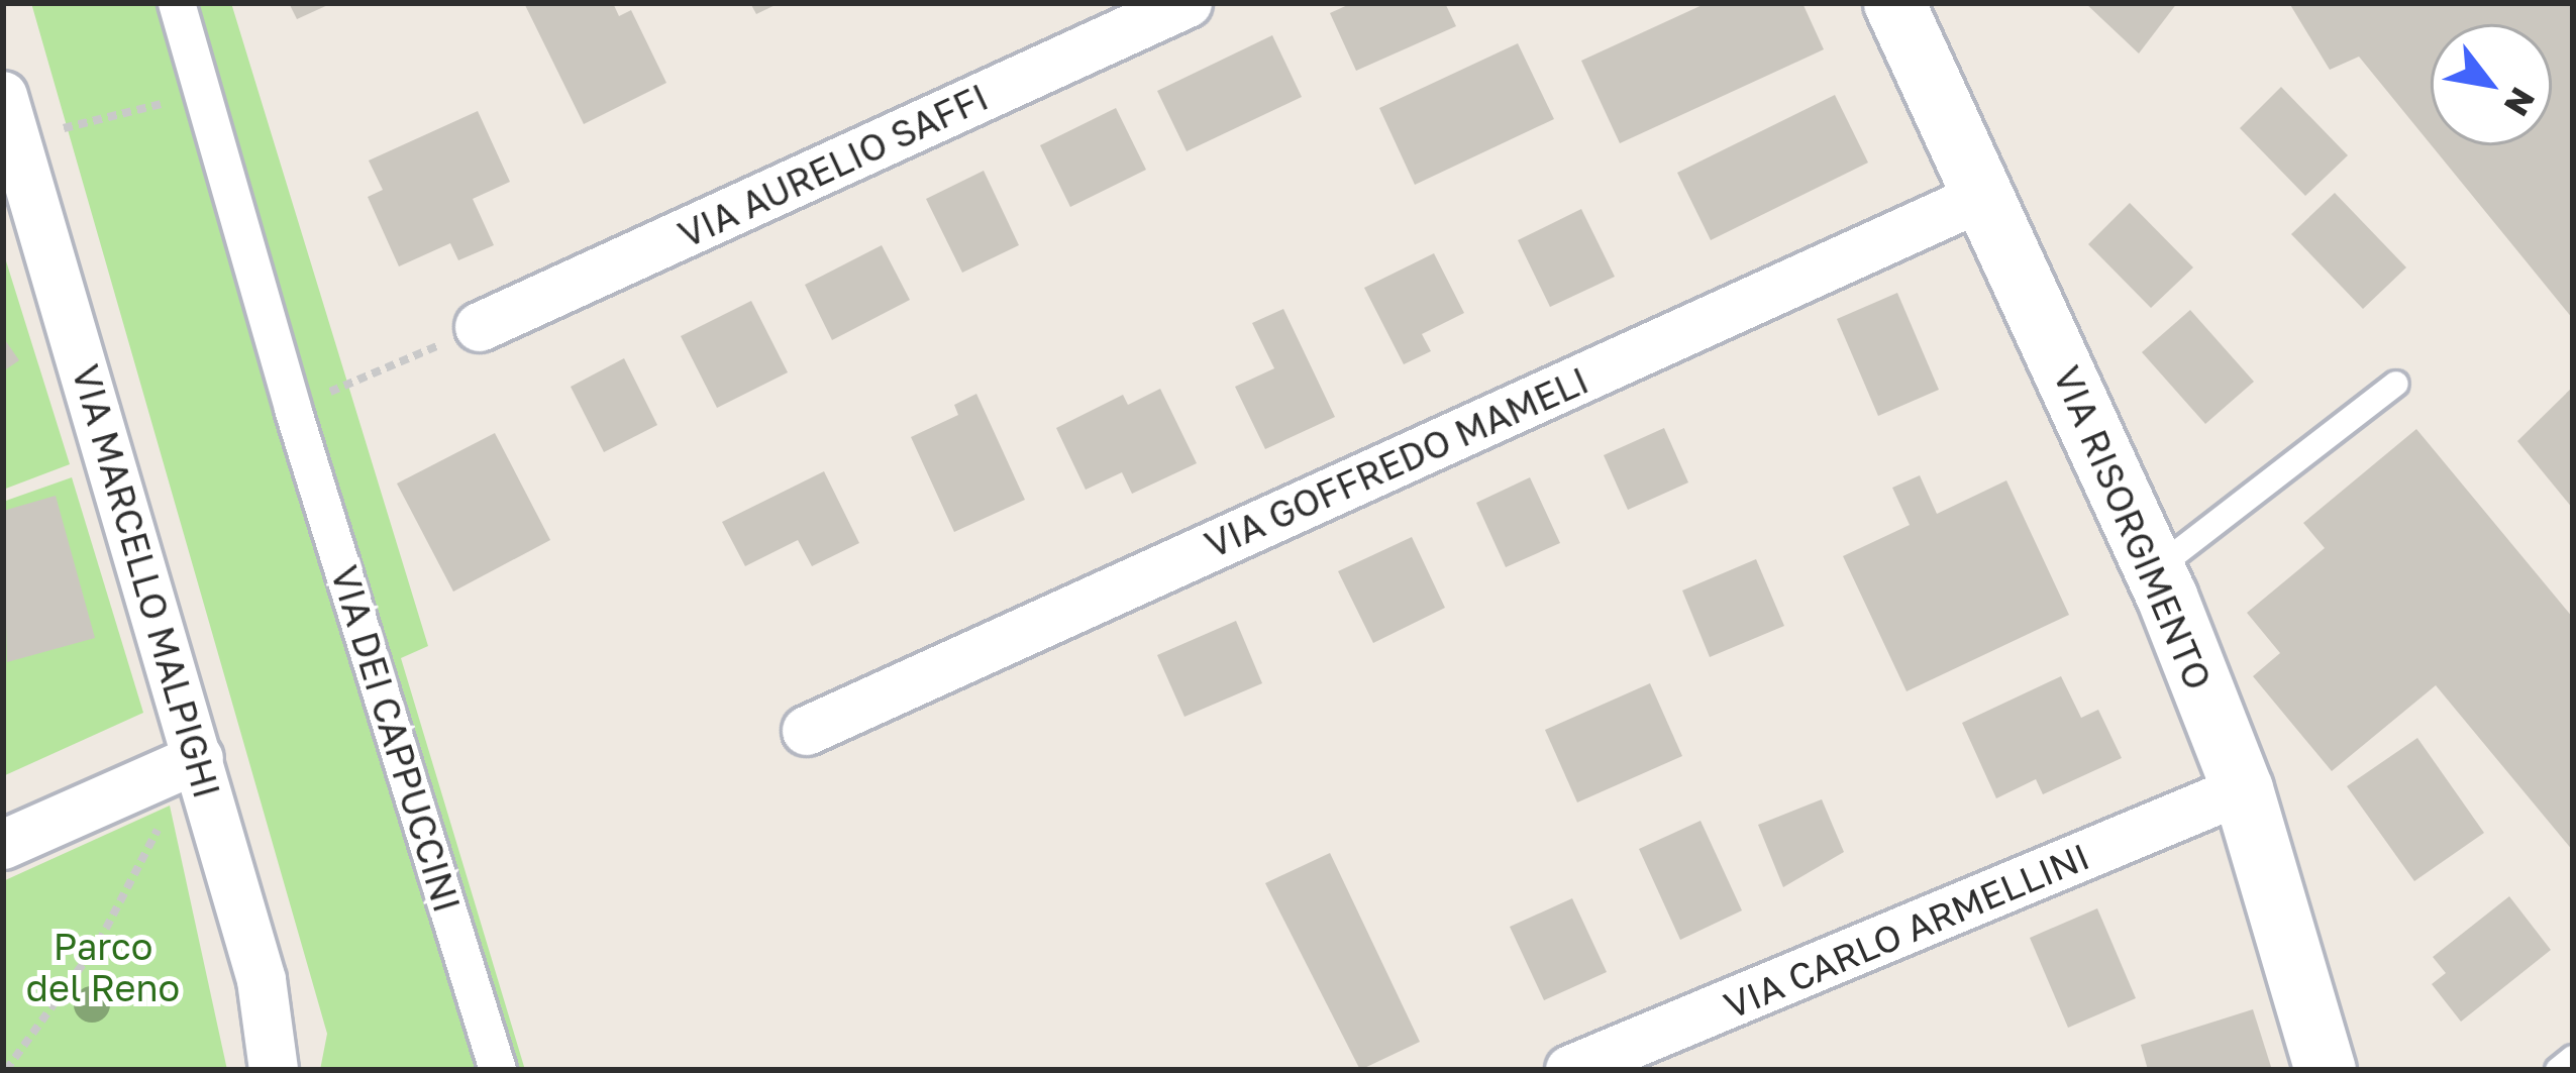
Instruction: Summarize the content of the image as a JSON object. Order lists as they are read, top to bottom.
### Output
{
  "streets": {
    "street": [
      "VIA AURELIO SAFFI",
      "VIA GOFFREDO MAMELI",
      "VIA RISORGIMENTO",
      "VIA MARCELLO MALPIGHI",
      "VIA DEI CAPPUCCINI",
      "VIA CARLO ARMELLINI"
    ]
  },
  "crossings": [
    ["VIA GOFFREDO MAMELI", "VIA RISORGIMENTO"],
    ["VIA RISORGIMENTO", "VIA CARLO ARMELLINI"]
  ],
  "parks": ["Parco del Reno"],
  "north": "bottom right"
}
